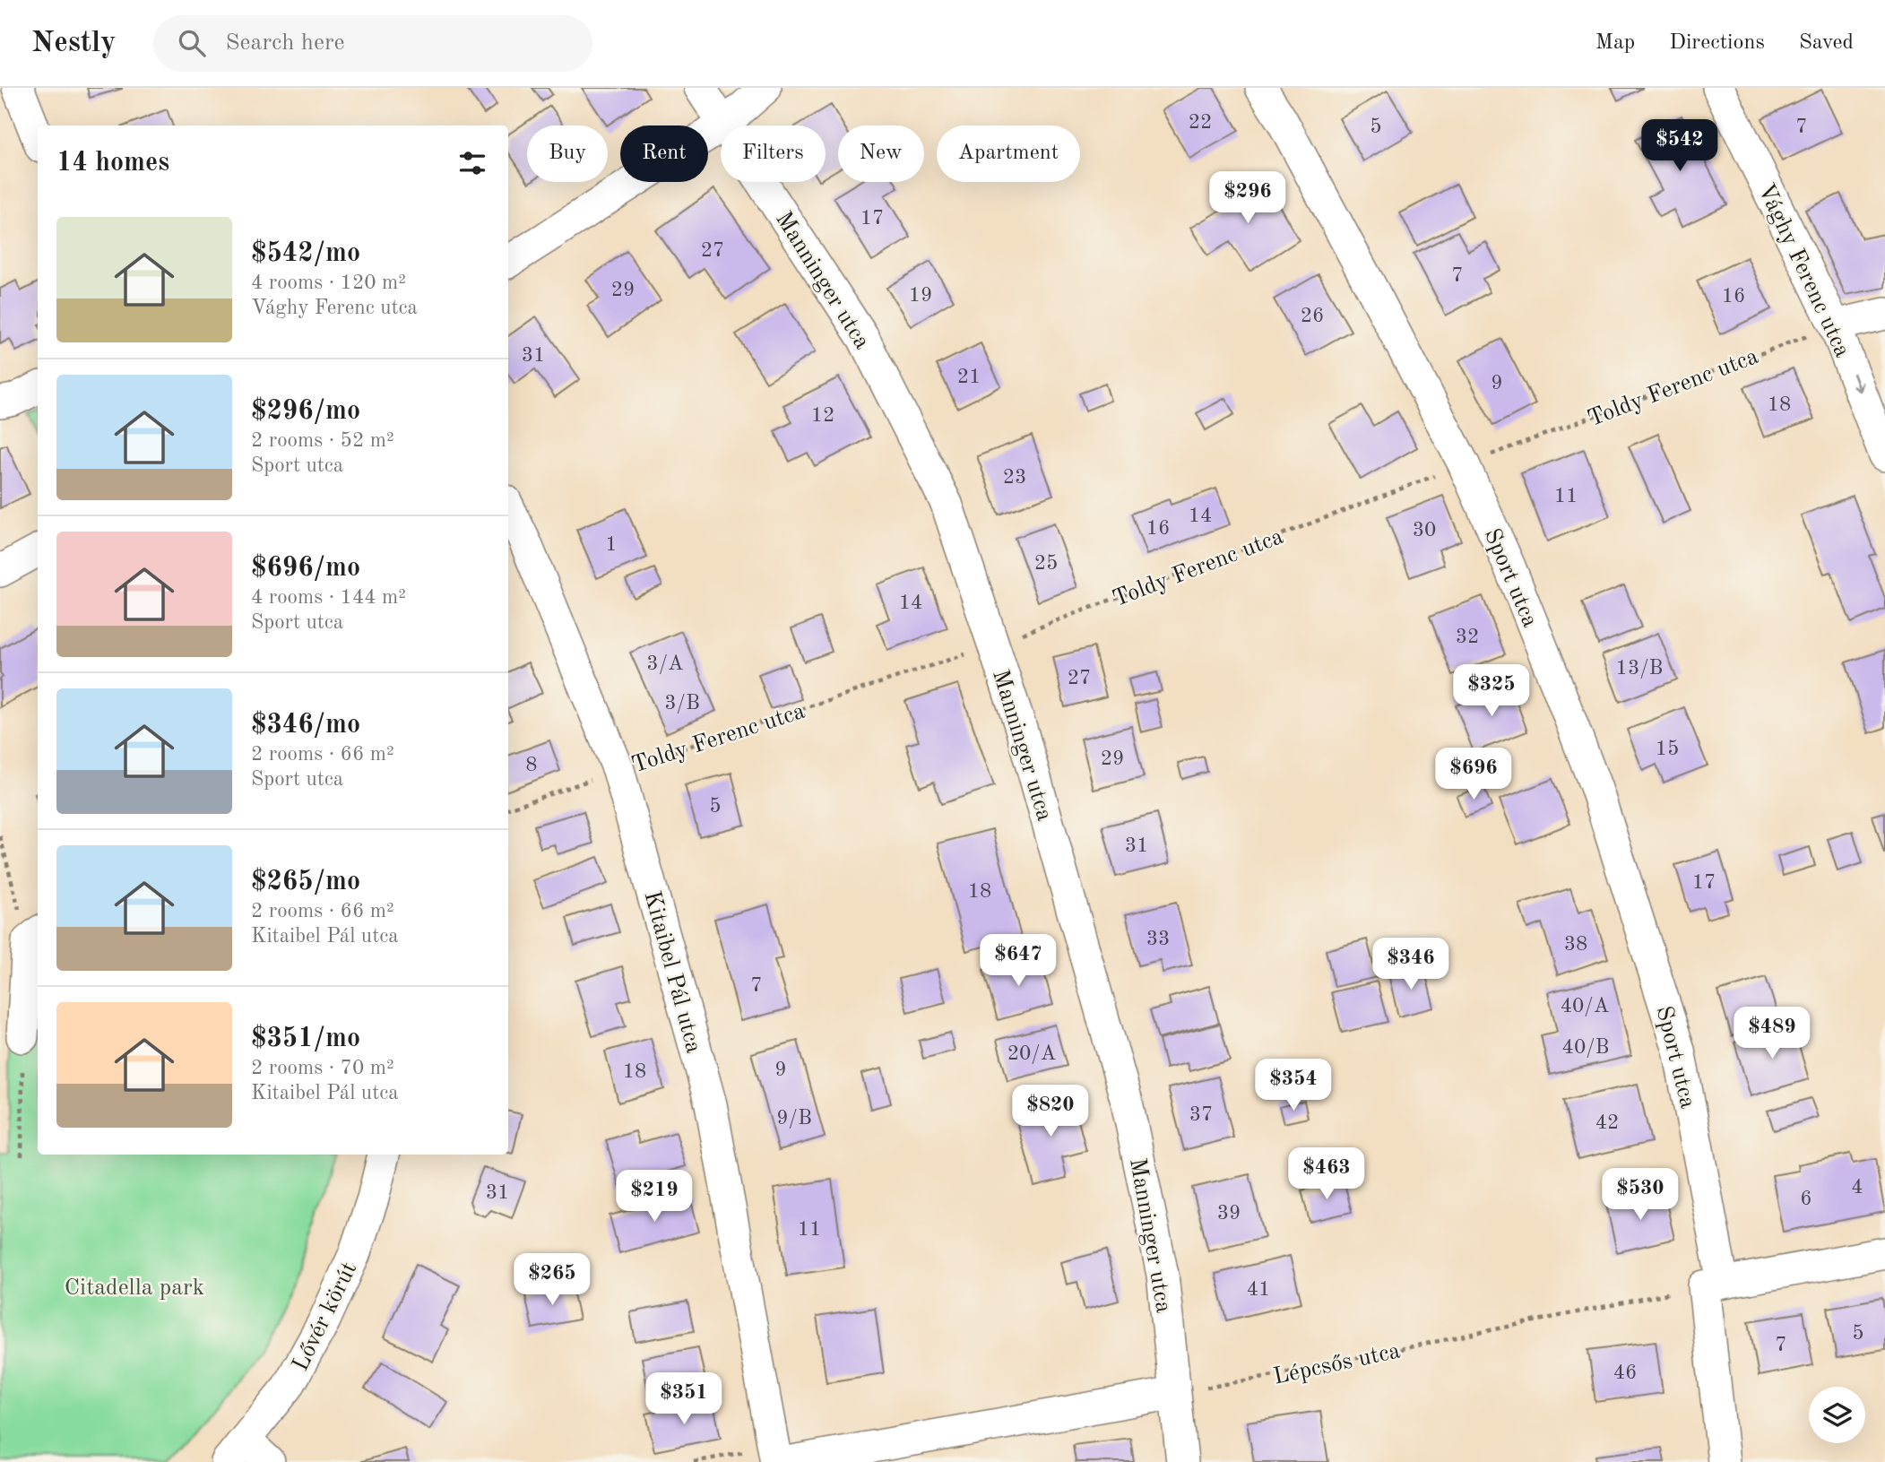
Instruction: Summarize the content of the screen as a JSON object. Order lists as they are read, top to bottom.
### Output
{
  "streets": {
    "street": [
      "Vághy Ferenc utca",
      "Manninger utca",
      "Sport utca",
      "Kitaibel Pál utca",
      "Lővér körút"
    ],
    "path": ["Toldy Ferenc utca", "Lépcsős utca"]
  },
  "crossings": [
    ["Vághy Ferenc utca", "Toldy Ferenc utca"],
    ["Manninger utca", "Toldy Ferenc utca"],
    ["Manninger utca", "Lépcsős utca"],
    ["Toldy Ferenc utca", "Sport utca"],
    ["Toldy Ferenc utca", "Kitaibel Pál utca"],
    ["Sport utca", "Lépcsős utca"]
  ],
  "parks": ["Citadella park"],
  "house_numbers": [
    "22",
    "5",
    "7",
    "17",
    "27",
    "7",
    "29",
    "19",
    "16",
    "26",
    "31",
    "21",
    "9",
    "18",
    "12",
    "23",
    "11",
    "14",
    "16",
    "30",
    "1",
    "25",
    "14",
    "32",
    "3/A",
    "13/B",
    "27",
    "3/B",
    "15",
    "29",
    "8",
    "5",
    "31",
    "17",
    "18",
    "33",
    "38",
    "7",
    "40/A",
    "40/B",
    "20/A",
    "9",
    "18",
    "37",
    "9/B",
    "42",
    "4",
    "31",
    "6",
    "39",
    "11",
    "41",
    "5",
    "7",
    "46"
  ],
  "page": {
    "header": "Nestly",
    "search": "Search here",
    "nav": ["Map", "Directions", "Saved"],
    "price": [
      "$542",
      "$296",
      "$325",
      "$696",
      "$647",
      "$346",
      "$489",
      "$354",
      "$820",
      "$463",
      "$530",
      "$219",
      "$265",
      "$351"
    ],
    "chip": [
      "Buy",
      "Rent",
      "Filters",
      "New",
      "Apartment"
    ],
    "heading": "14 homes",
    "list": [
      {
        "name": "$542/mo",
        "note": "4 rooms · 120 m² · Vághy Ferenc utca"
      },
      {
        "name": "$296/mo",
        "note": "2 rooms · 52 m² · Sport utca"
      },
      {
        "name": "$696/mo",
        "note": "4 rooms · 144 m² · Sport utca"
      },
      {
        "name": "$346/mo",
        "note": "2 rooms · 66 m² · Sport utca"
      },
      {
        "name": "$265/mo",
        "note": "2 rooms · 66 m² · Kitaibel Pál utca"
      },
      {
        "name": "$351/mo",
        "note": "2 rooms · 70 m² · Kitaibel Pál utca"
      }
    ]
  }
}
